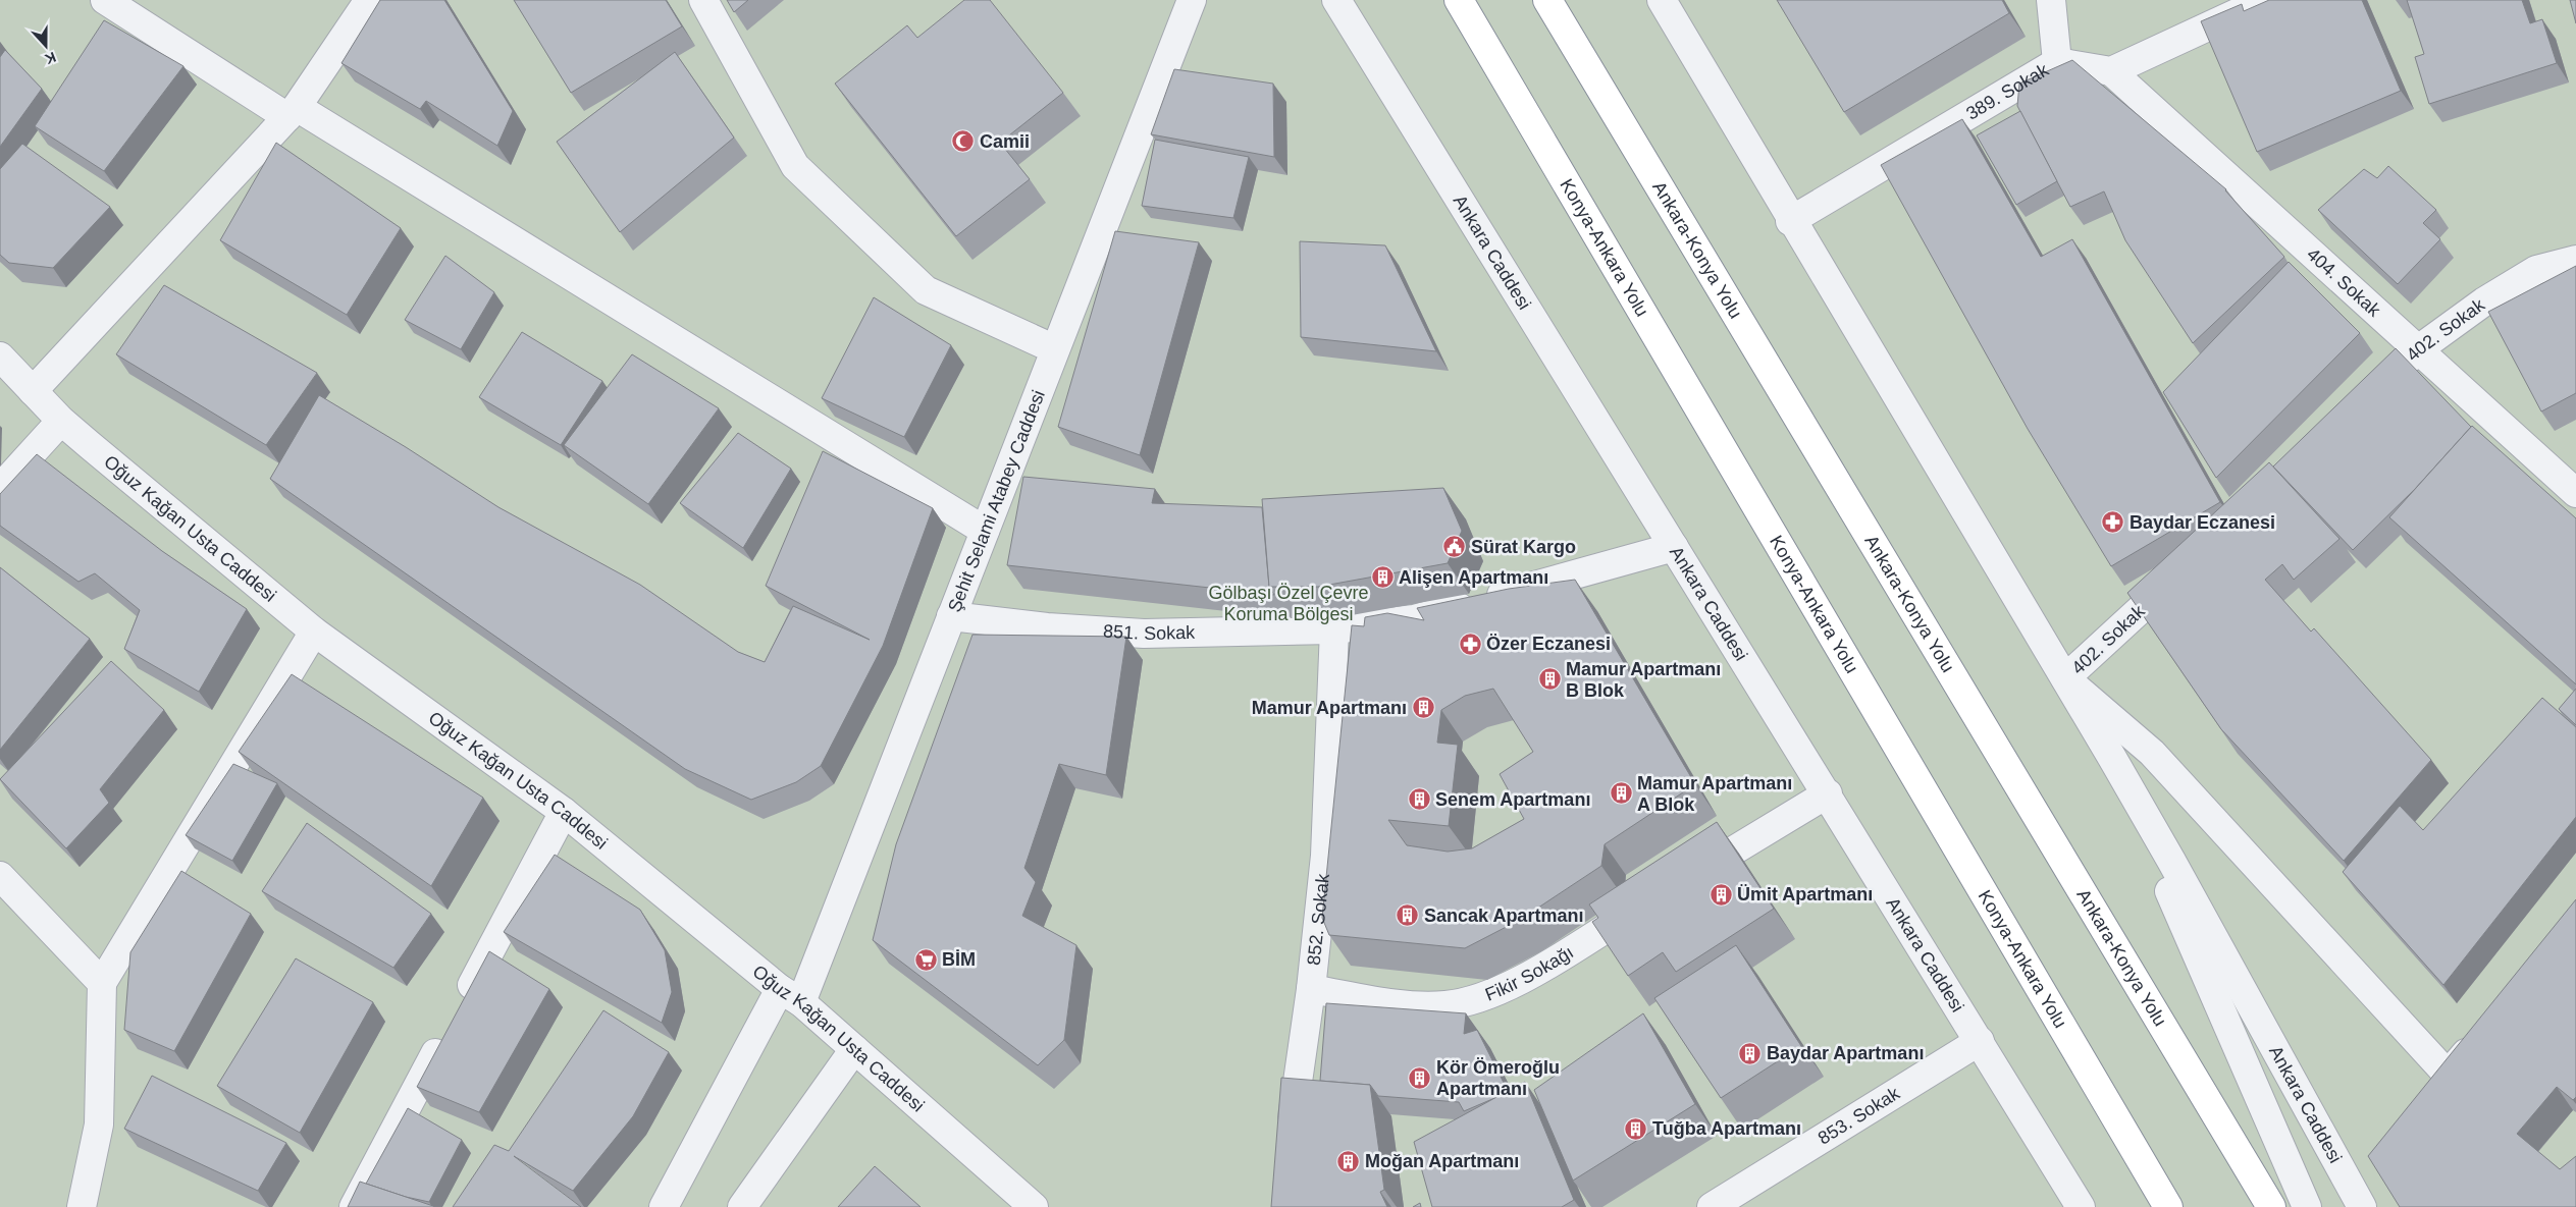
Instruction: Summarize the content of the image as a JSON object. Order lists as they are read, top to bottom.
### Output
{
  "streets": {
    "highway": ["Konya-Ankara Yolu", "Ankara-Konya Yolu"],
    "street": [
      "389. Sokak",
      "Ankara Caddesi",
      "404. Sokak",
      "402. Sokak",
      "Şehit Selami Atabey Caddesi",
      "Oğuz Kağan Usta Caddesi",
      "851. Sokak",
      "852. Sokak",
      "Fikir Sokağı",
      "853. Sokak"
    ]
  },
  "crossings": [
    ["389. Sokak", "Ankara Caddesi"],
    ["389. Sokak", "404. Sokak"],
    ["Ankara Caddesi", "402. Sokak"],
    ["Ankara Caddesi", "851. Sokak"],
    ["Ankara Caddesi", "853. Sokak"],
    ["404. Sokak", "402. Sokak"],
    ["Şehit Selami Atabey Caddesi", "Oğuz Kağan Usta Caddesi"],
    ["Şehit Selami Atabey Caddesi", "851. Sokak"],
    ["851. Sokak", "852. Sokak"],
    ["852. Sokak", "Fikir Sokağı"]
  ],
  "parks": ["Gölbaşı Özel Çevre Koruma Bölgesi"],
  "places": {
    "mosque": ["Camii"],
    "pharmacy": ["Baydar Eczanesi", "Özer Eczanesi"],
    "public building": ["Sürat Kargo"],
    "building": [
      "Alişen Apartmanı",
      "Mamur Apartmanı B Blok",
      "Mamur Apartmanı",
      "Mamur Apartmanı A Blok",
      "Senem Apartmanı",
      "Ümit Apartmanı",
      "Sancak Apartmanı",
      "Baydar Apartmanı",
      "Kör Ömeroğlu Apartmanı",
      "Tuğba Apartmanı",
      "Moğan Apartmanı"
    ],
    "supermarket": ["BİM"]
  },
  "north": "bottom"
}
